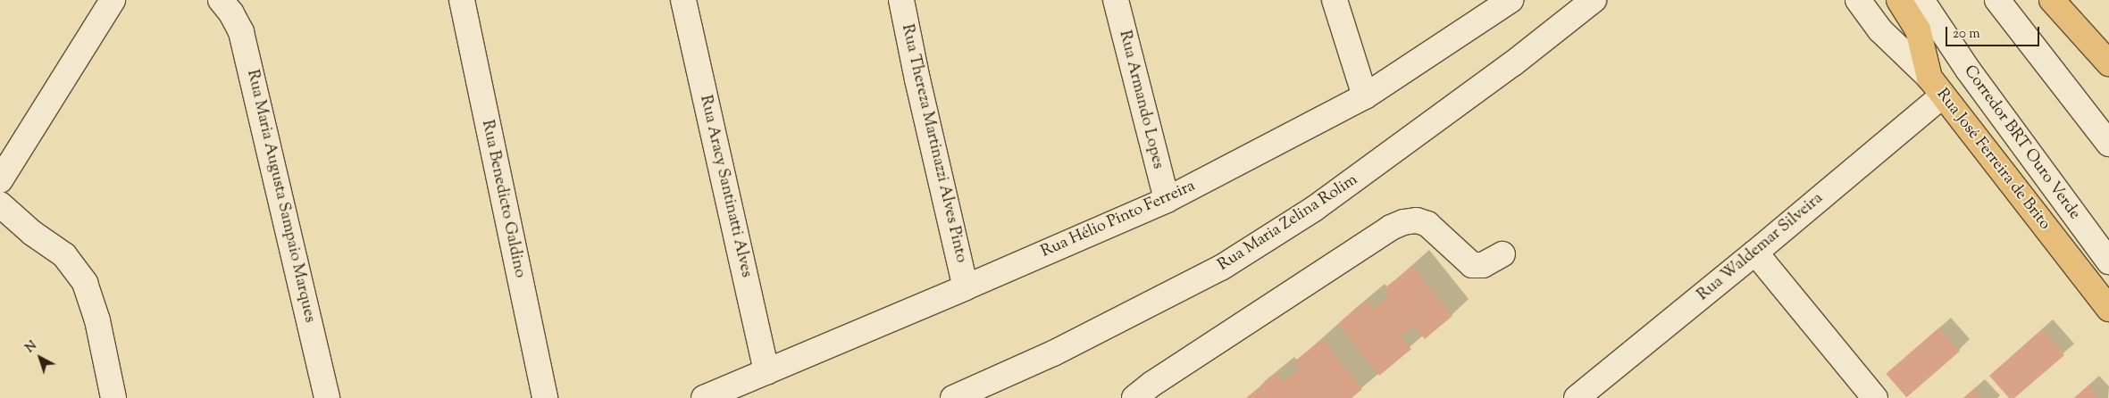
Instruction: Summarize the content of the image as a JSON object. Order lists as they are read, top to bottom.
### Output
{
  "streets": {
    "main road": ["Rua José Ferreira de Brito"],
    "street": [
      "Rua Armando Lopes",
      "Corredor BRT Ouro Verde",
      "Rua Thereza Martinazzi Alves Pinto",
      "Rua Aracy Santinatti Alves",
      "Rua Maria Augusta Sampaio Marques",
      "Rua Benedicto Galdino",
      "Rua Hélio Pinto Ferreira",
      "Rua Maria Zelina Rolim",
      "Rua Waldemar Silveira"
    ]
  },
  "crossings": [
    ["Rua Armando Lopes", "Rua Hélio Pinto Ferreira"],
    ["Rua Thereza Martinazzi Alves Pinto", "Rua Hélio Pinto Ferreira"],
    ["Rua José Ferreira de Brito", "Rua Waldemar Silveira"],
    ["Rua Aracy Santinatti Alves", "Rua Hélio Pinto Ferreira"]
  ],
  "scale_bar": "20 m",
  "north": "top left"
}
